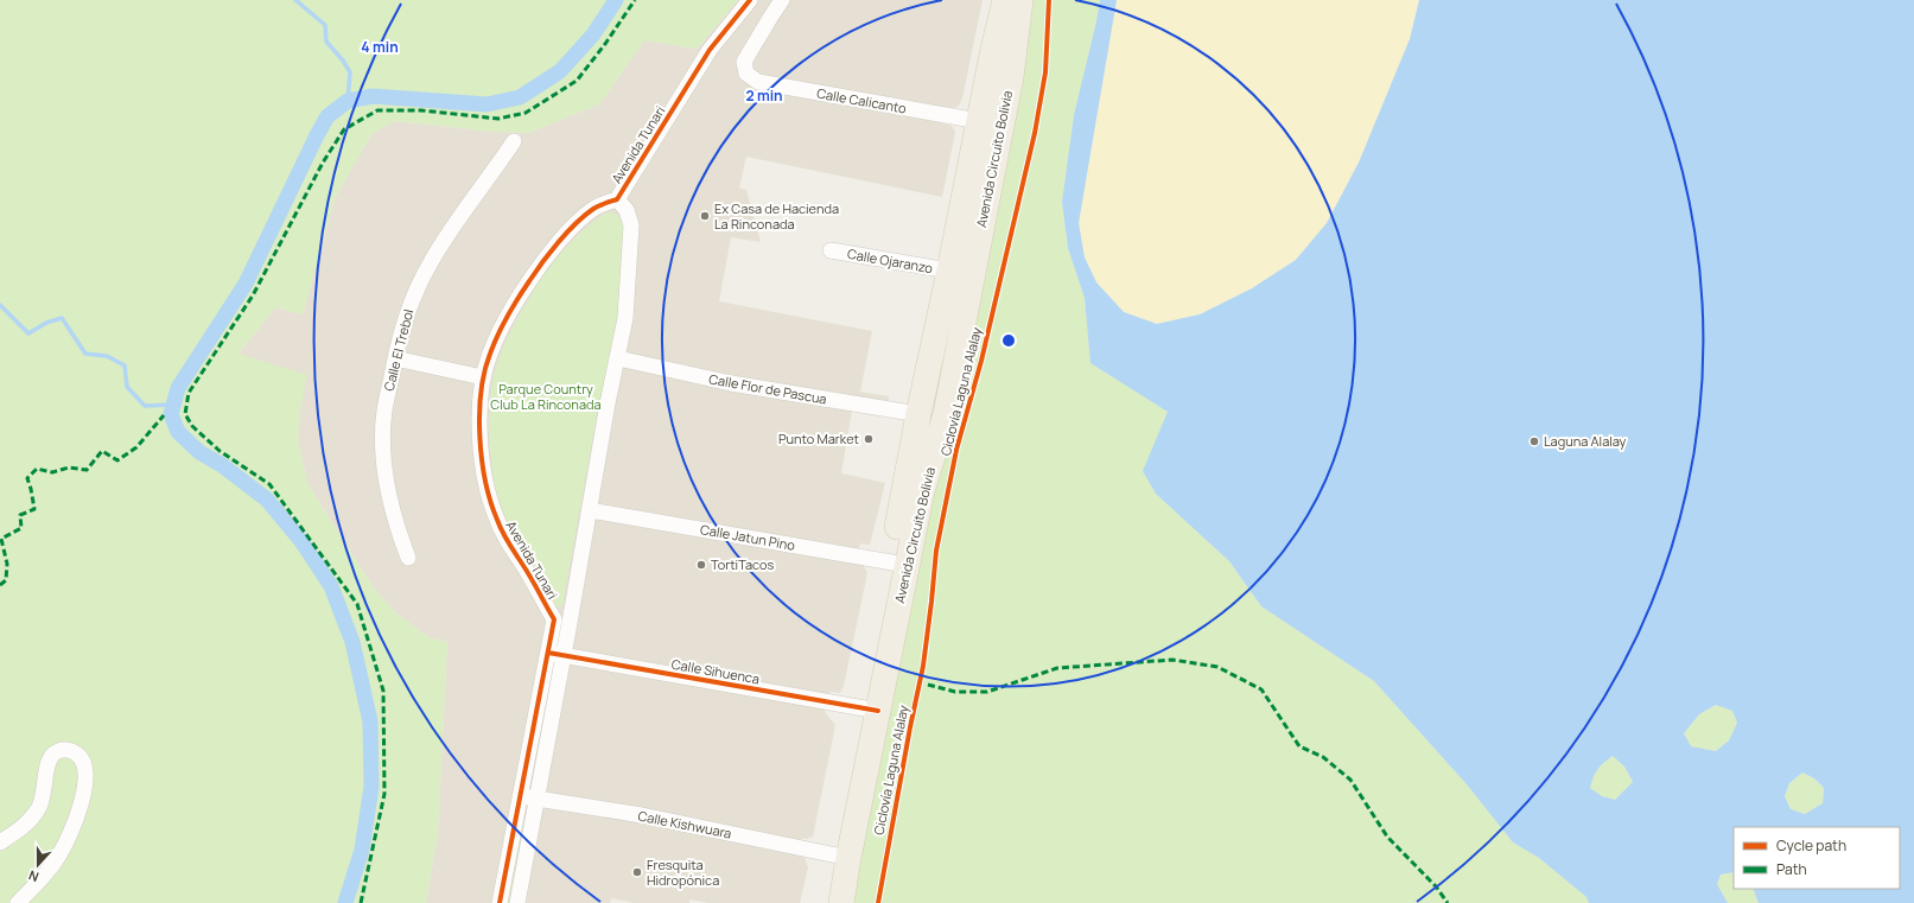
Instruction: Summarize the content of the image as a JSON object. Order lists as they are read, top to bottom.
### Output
{
  "streets": {
    "main road": ["Avenida Circuito Bolivia"],
    "street": [
      "Calle Calicanto",
      "Avenida Tunari",
      "Calle Ojaranzo",
      "Calle El Trebol",
      "Calle Flor de Pascua",
      "Calle Jatun Pino",
      "Calle Sihuenca",
      "Calle Kishwuara"
    ],
    "cycle path": ["Ciclovía Laguna Alalay"]
  },
  "crossings": [
    ["Calle Calicanto", "Avenida Circuito Bolivia"],
    ["Avenida Tunari", "Calle Flor de Pascua"],
    ["Avenida Tunari", "Calle Jatun Pino"],
    ["Avenida Tunari", "Calle Sihuenca"],
    ["Avenida Tunari", "Calle Kishwuara"],
    ["Avenida Circuito Bolivia", "Calle Ojaranzo"],
    ["Avenida Circuito Bolivia", "Calle Flor de Pascua"],
    ["Avenida Circuito Bolivia", "Calle Jatun Pino"],
    ["Avenida Circuito Bolivia", "Calle Sihuenca"],
    ["Avenida Circuito Bolivia", "Calle Kishwuara"]
  ],
  "parks": ["Parque Country Club La Rinconada"],
  "places": [
    "Ex Casa de Hacienda La Rinconada",
    "Punto Market",
    "Laguna Alalay",
    "TortiTacos",
    "Fresquita Hidropónica"
  ],
  "legend": ["Cycle path", "Path"],
  "north": "bottom",
  "rings": ["4 min", "2 min"]
}
